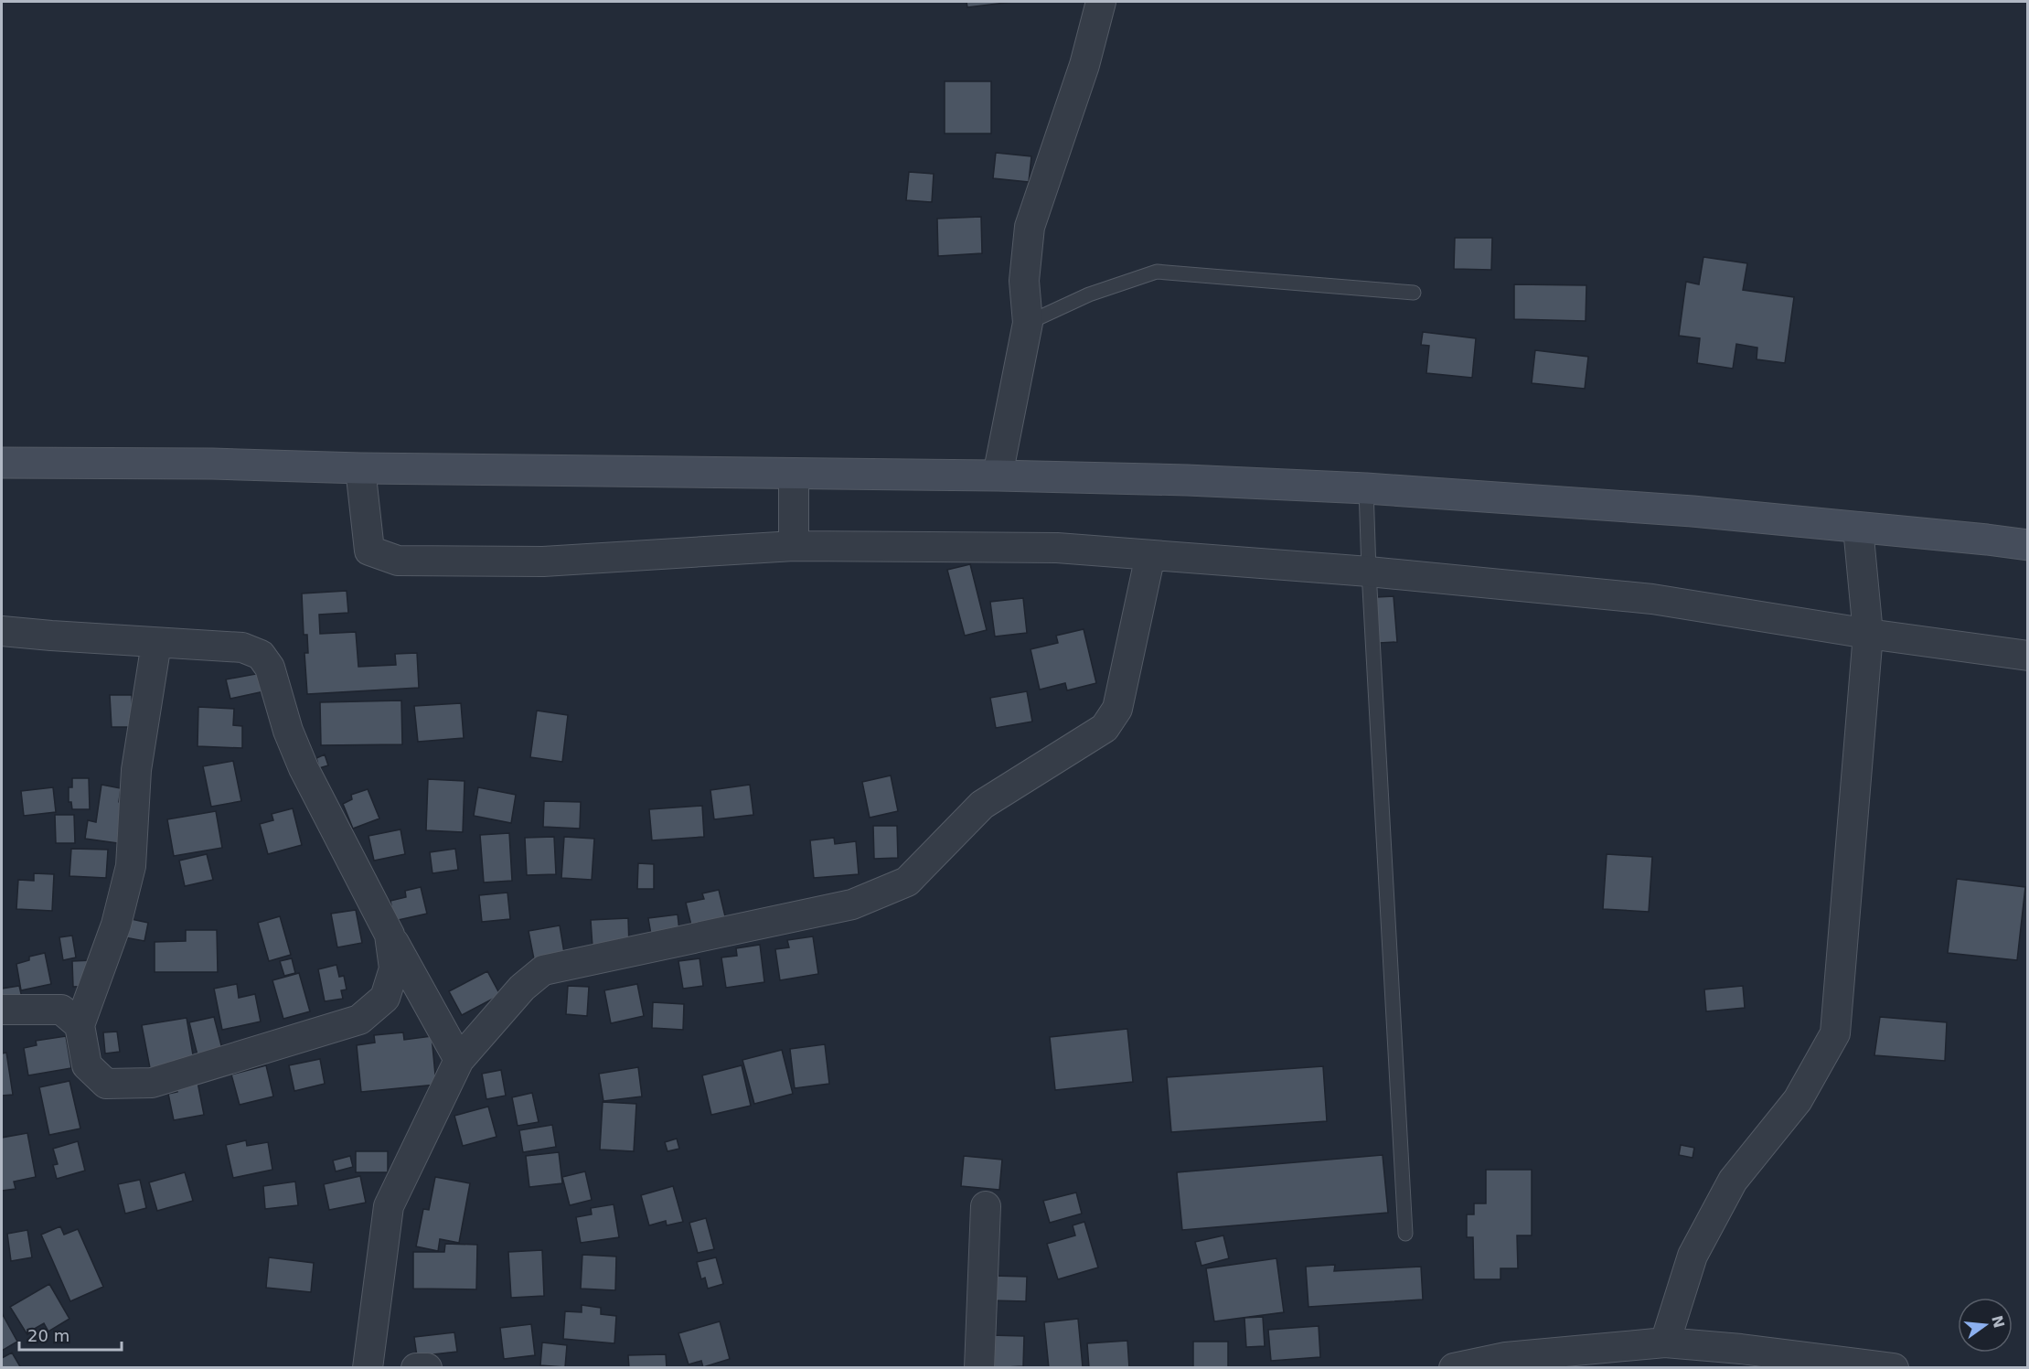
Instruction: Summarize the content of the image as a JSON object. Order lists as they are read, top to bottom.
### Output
{
  "scale_bar": "20 m",
  "north": "right"
}
